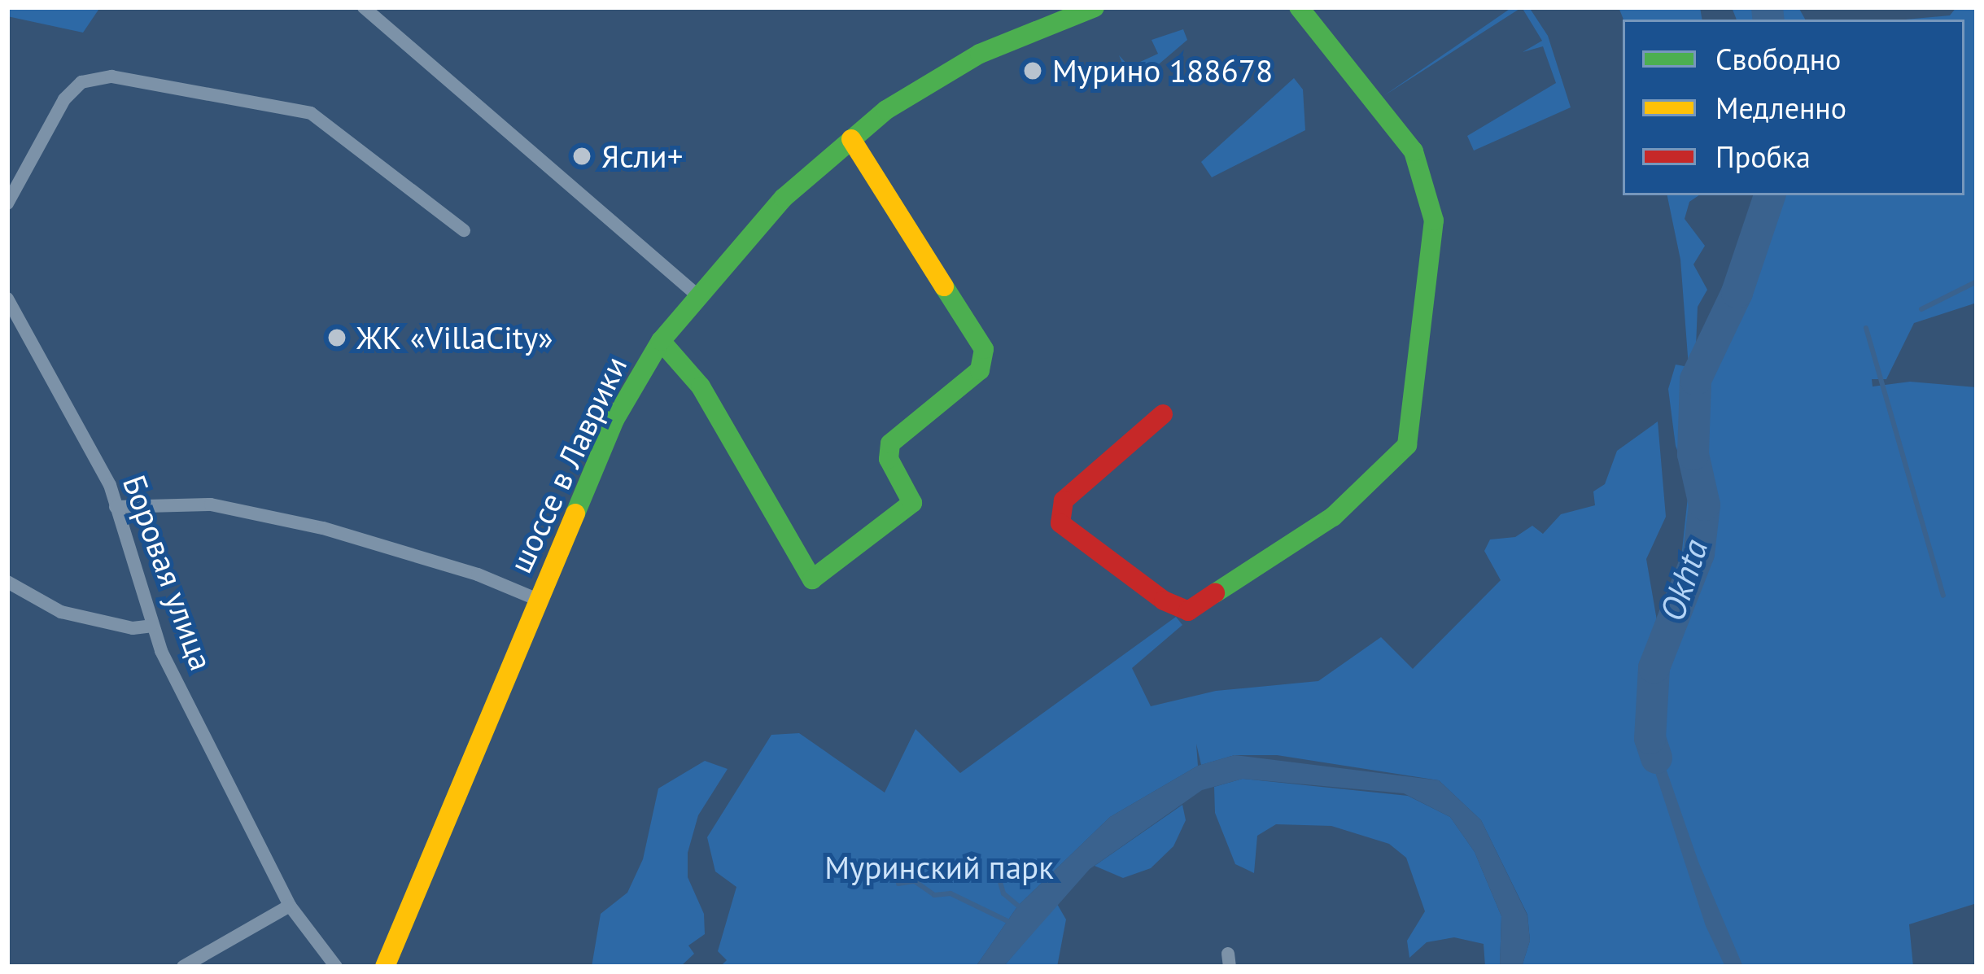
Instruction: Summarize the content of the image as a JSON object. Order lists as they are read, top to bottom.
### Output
{
  "streets": {
    "street": ["шоссе в Лаврики", "Боровая улица"]
  },
  "water": ["Okhta"],
  "parks": ["Муринский парк"],
  "places": ["Мурино 188678", "Ясли+", "ЖК «VillaCity»"],
  "legend": ["Свободно", "Медленно", "Пробка"]
}
